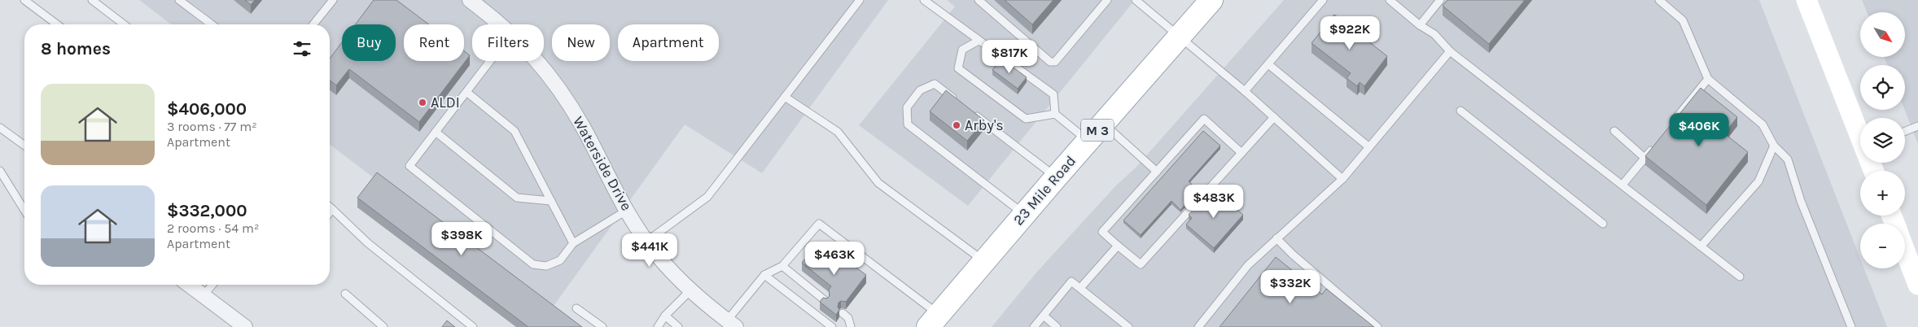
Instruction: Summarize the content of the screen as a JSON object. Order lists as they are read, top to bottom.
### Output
{
  "streets": {
    "main road": ["M 3", "23 Mile Road"],
    "street": ["Waterside Drive"]
  },
  "places": ["ALDI", "Arby's"],
  "north": "bottom right",
  "page": {
    "map_buttons": ["+", "−"],
    "price": [
      "$922K",
      "$817K",
      "$406K",
      "$483K",
      "$398K",
      "$441K",
      "$463K",
      "$332K"
    ],
    "chip": [
      "Buy",
      "Rent",
      "Filters",
      "New",
      "Apartment"
    ],
    "heading": "8 homes",
    "list": [
      {
        "name": "$406,000",
        "note": "3 rooms · 77 m² · Apartment"
      },
      {
        "name": "$332,000",
        "note": "2 rooms · 54 m² · Apartment"
      }
    ]
  }
}
